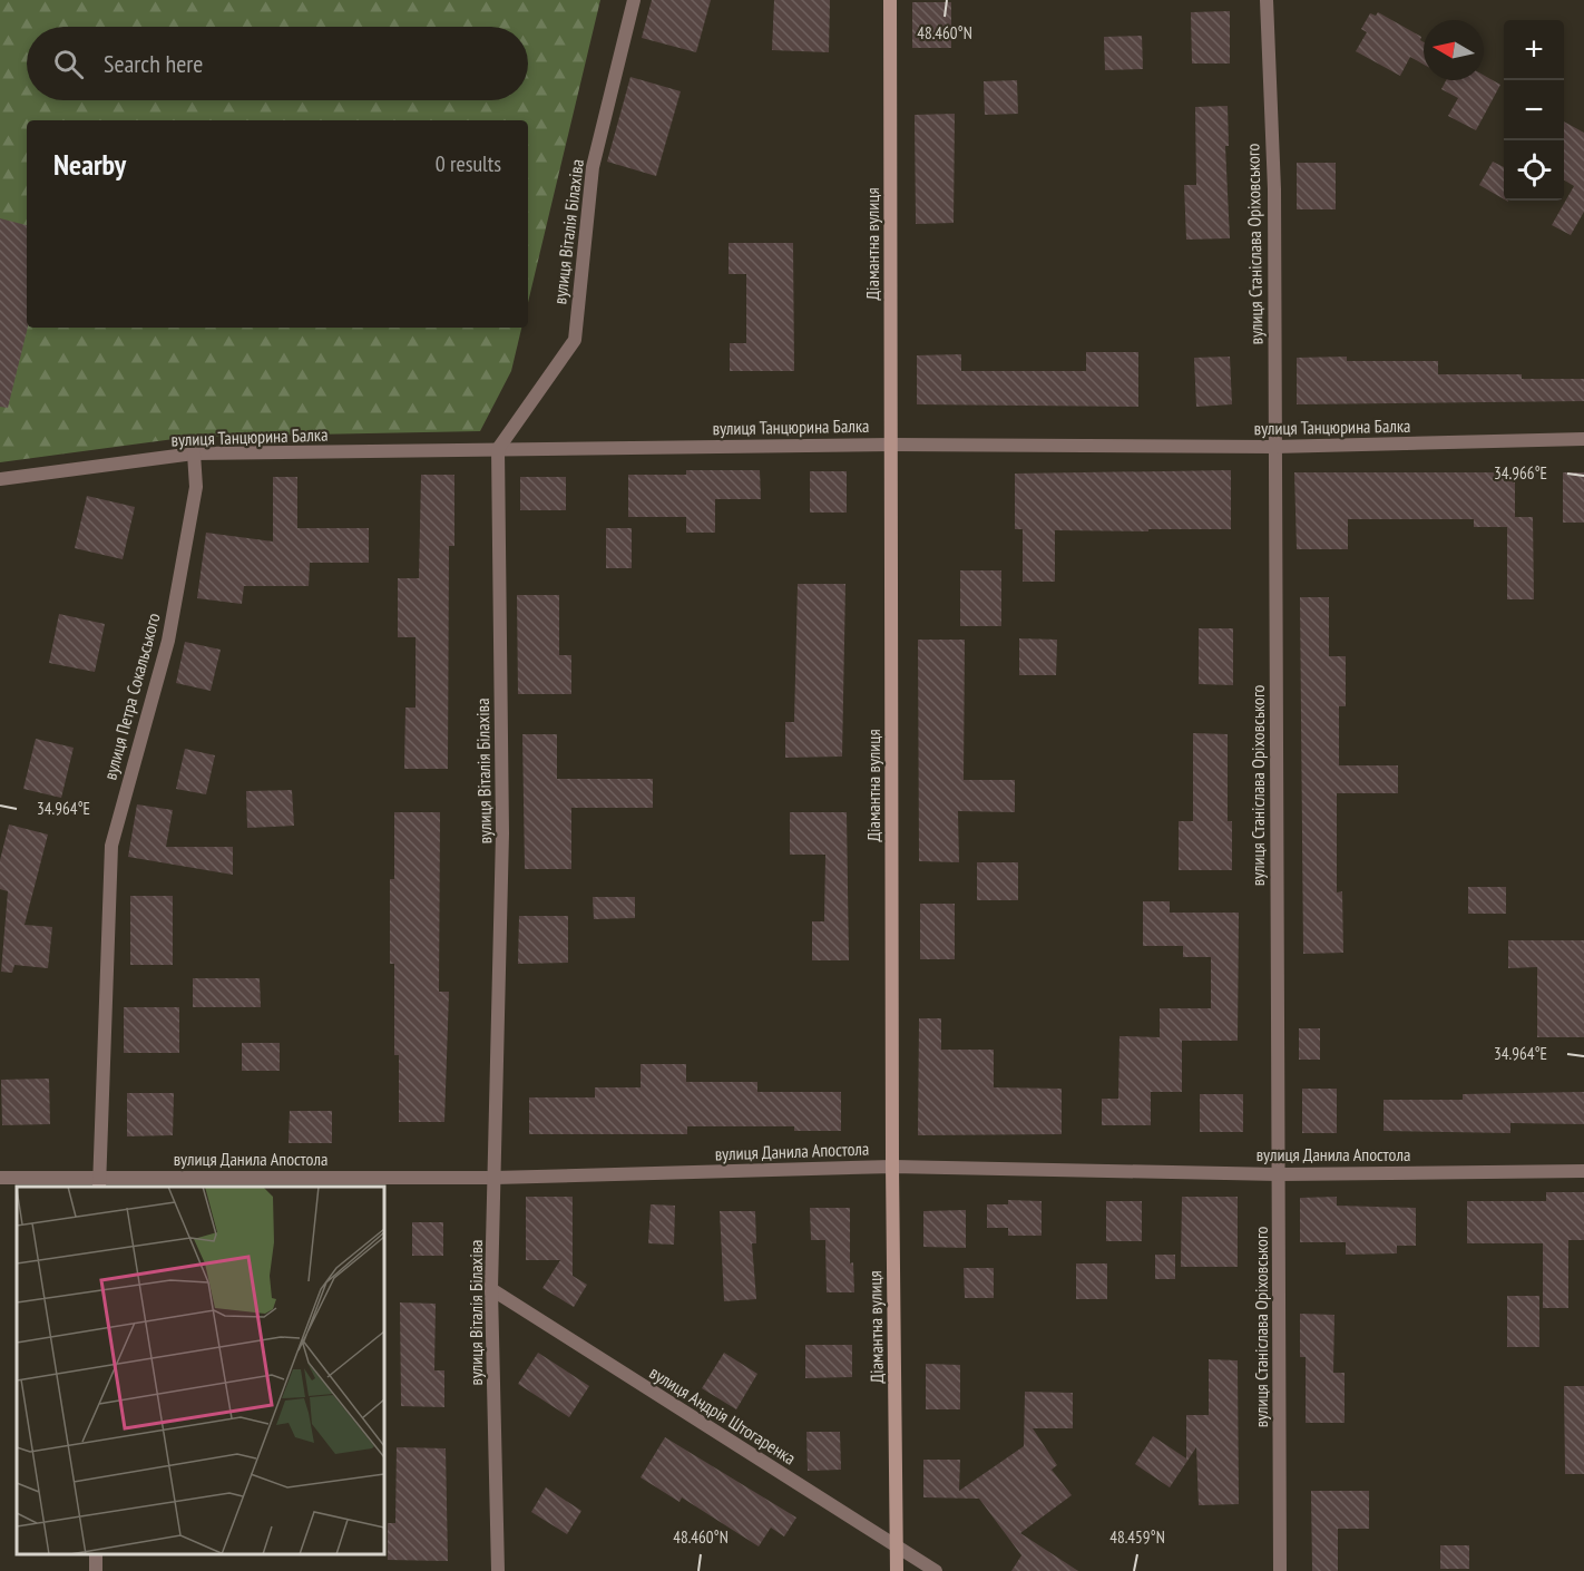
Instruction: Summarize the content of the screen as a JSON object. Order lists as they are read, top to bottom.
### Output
{
  "streets": {
    "street": [
      "вулиця Віталія Білахіва",
      "Діамантна вулиця",
      "вулиця Станіслава Оріховського",
      "вулиця Танцюрина Балка",
      "вулиця Петра Сокальського",
      "вулиця Данила Апостола",
      "вулиця Андрія Штогаренка"
    ]
  },
  "crossings": [
    ["вулиця Віталія Білахіва", "вулиця Танцюрина Балка"],
    ["вулиця Віталія Білахіва", "вулиця Данила Апостола"],
    ["вулиця Віталія Білахіва", "вулиця Андрія Штогаренка"],
    ["Діамантна вулиця", "вулиця Танцюрина Балка"],
    ["Діамантна вулиця", "вулиця Данила Апостола"],
    ["Діамантна вулиця", "вулиця Андрія Штогаренка"],
    ["вулиця Станіслава Оріховського", "вулиця Танцюрина Балка"],
    ["вулиця Станіслава Оріховського", "вулиця Данила Апостола"],
    ["вулиця Танцюрина Балка", "вулиця Петра Сокальського"],
    ["вулиця Петра Сокальського", "вулиця Данила Апостола"]
  ],
  "north": "left",
  "page": {
    "map_buttons": ["+", "−"],
    "search": "Search here",
    "heading": ["Nearby", "0 results"]
  },
  "coordinates": [
    "48.460°N",
    "34.966°E",
    "34.964°E",
    "48.459°N"
  ]
}
